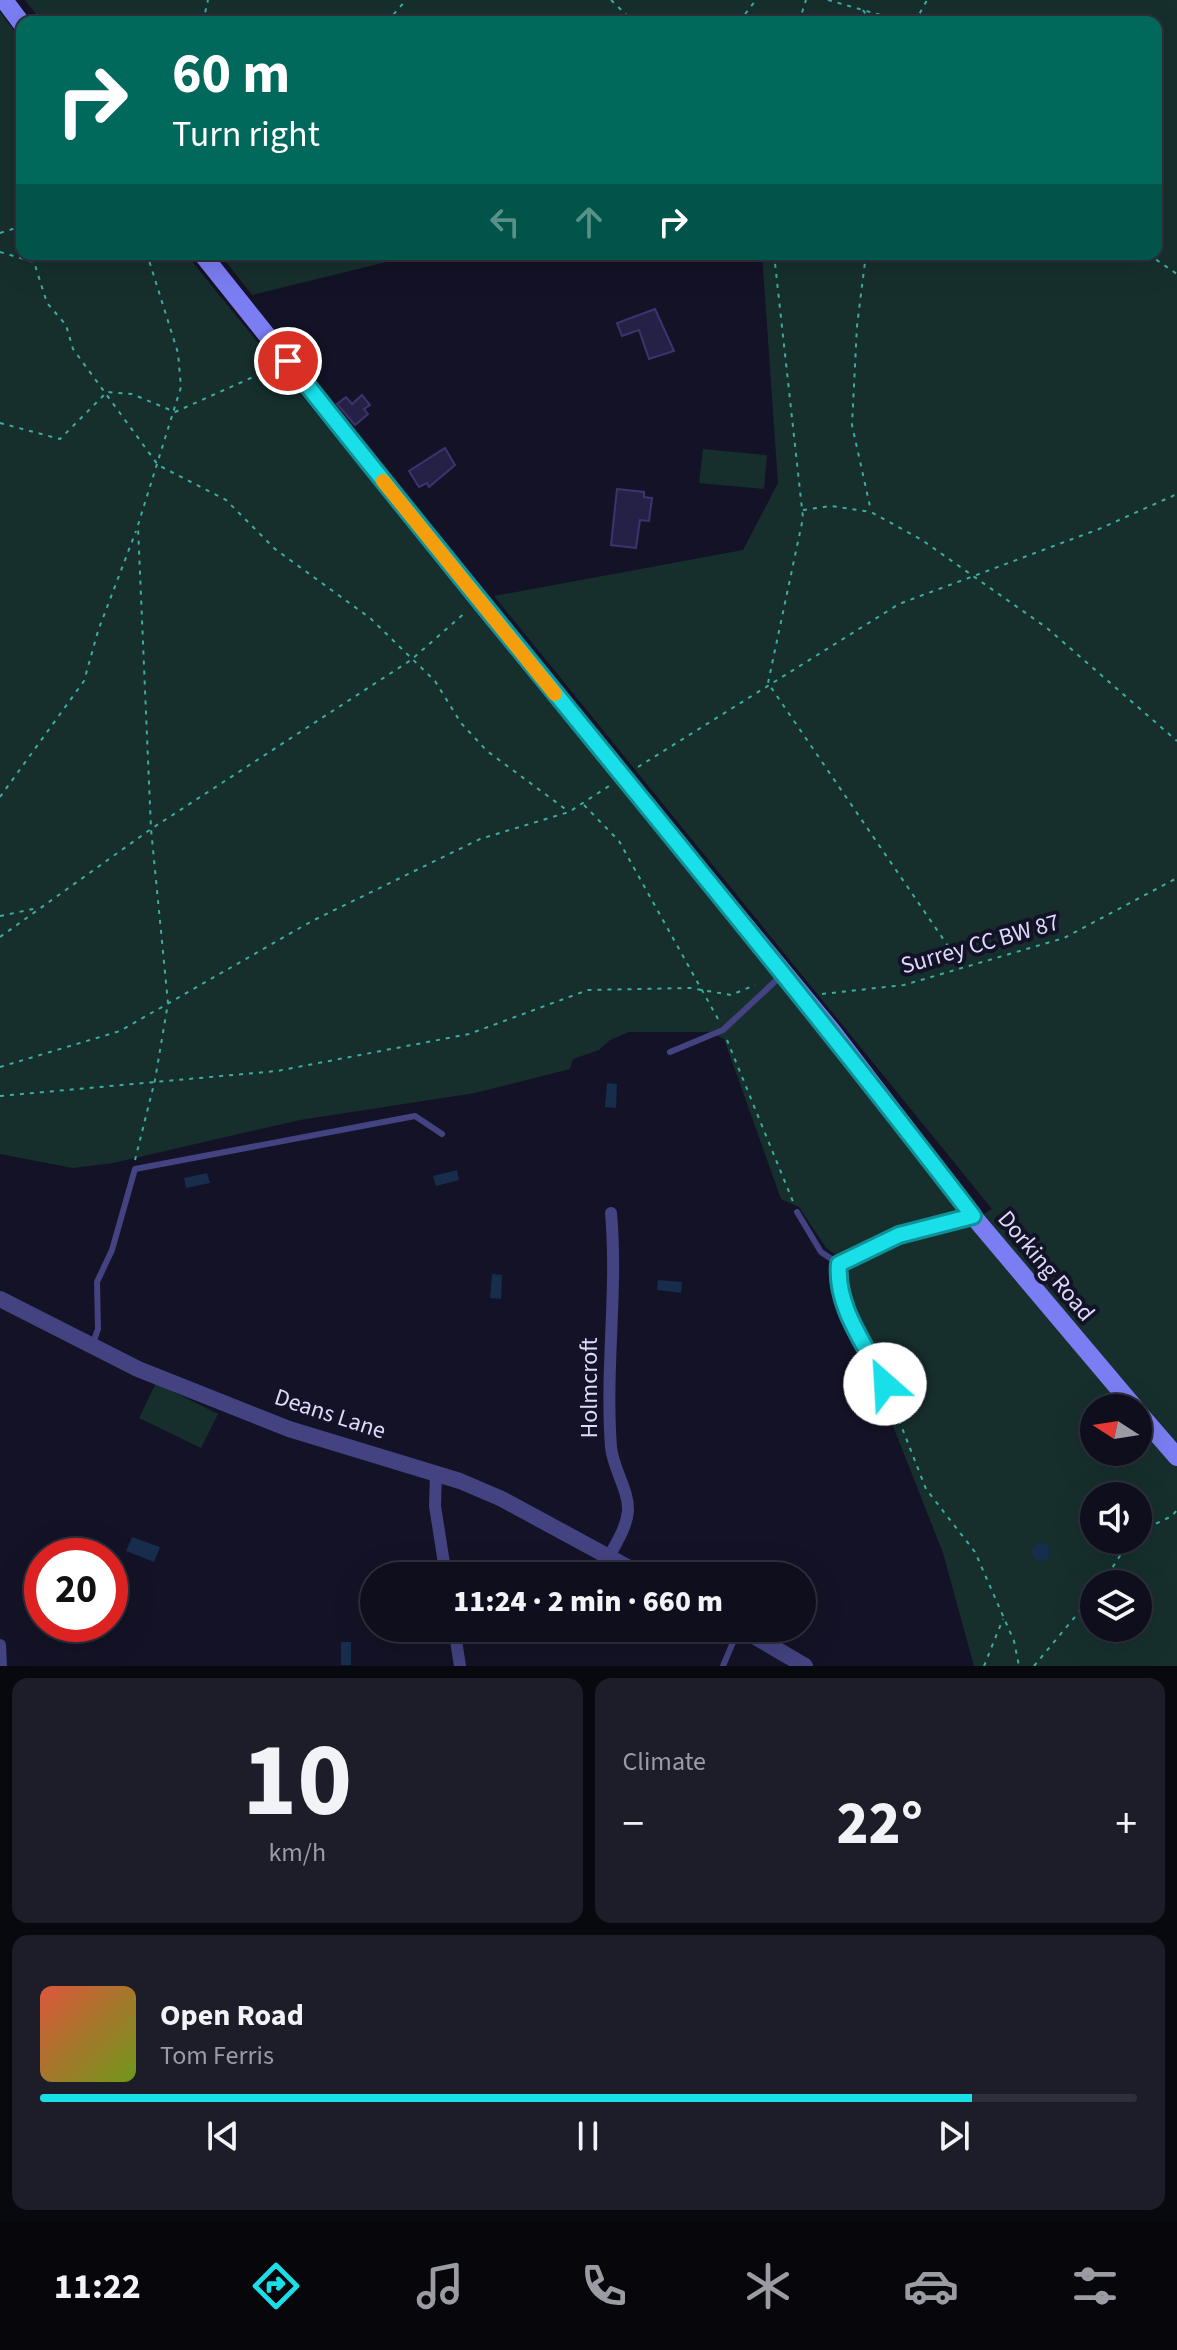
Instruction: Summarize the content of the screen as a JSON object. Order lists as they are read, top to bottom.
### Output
{
  "streets": {
    "main road": ["Dorking Road"],
    "street": ["Holmcroft", "Deans Lane"],
    "path": ["Surrey CC BW 87"]
  },
  "crossings": [
    ["Holmcroft", "Deans Lane"]
  ],
  "north": "left",
  "page": {
    "turn": ["60 m", "Turn right"],
    "limit": "20",
    "trip": "11:24 · 2 min · 660 m",
    "tile": [
      ["10", "km/h"],
      "Climate"
    ],
    "heat": ["−", "22°", "+"],
    "song": ["Open Road", "Tom Ferris"],
    "tabs": "11:22"
  }
}
